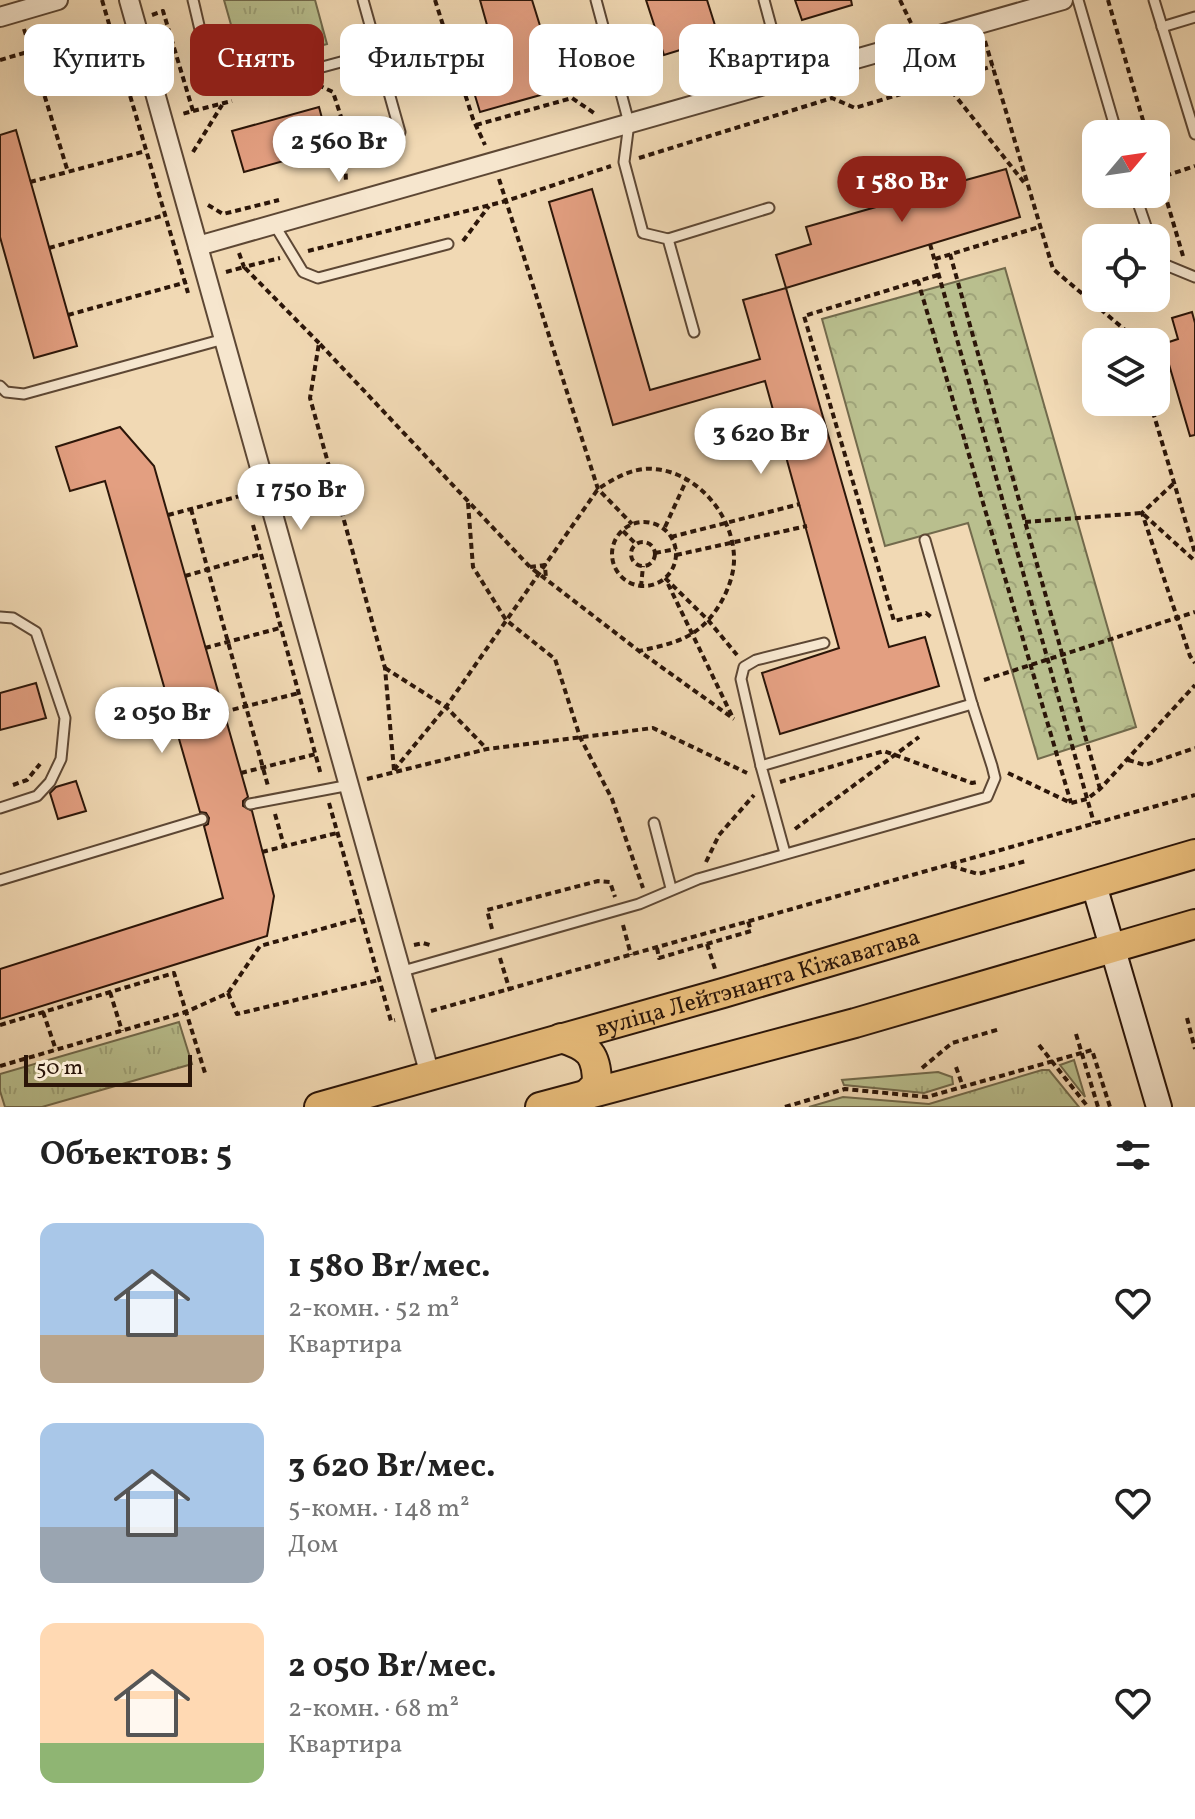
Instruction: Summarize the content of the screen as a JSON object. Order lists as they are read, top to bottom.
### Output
{
  "streets": {
    "main road": ["вуліца Лейтэнанта Кіжаватава"]
  },
  "scale_bar": "50 m",
  "north": "top right",
  "page": {
    "chip": [
      "Купить",
      "Снять",
      "Фильтры",
      "Новое",
      "Квартира",
      "Дом"
    ],
    "price": [
      "2 560 Br",
      "1 580 Br",
      "3 620 Br",
      "1 750 Br",
      "2 050 Br"
    ],
    "scale": "50 m",
    "heading": "Объектов: 5",
    "list": [
      {
        "name": "1 580 Br/мес.",
        "note": "2-комн. · 52 m² · Квартира"
      },
      {
        "name": "3 620 Br/мес.",
        "note": "5-комн. · 148 m² · Дом"
      },
      {
        "name": "2 050 Br/мес.",
        "note": "2-комн. · 68 m² · Квартира"
      }
    ]
  }
}
